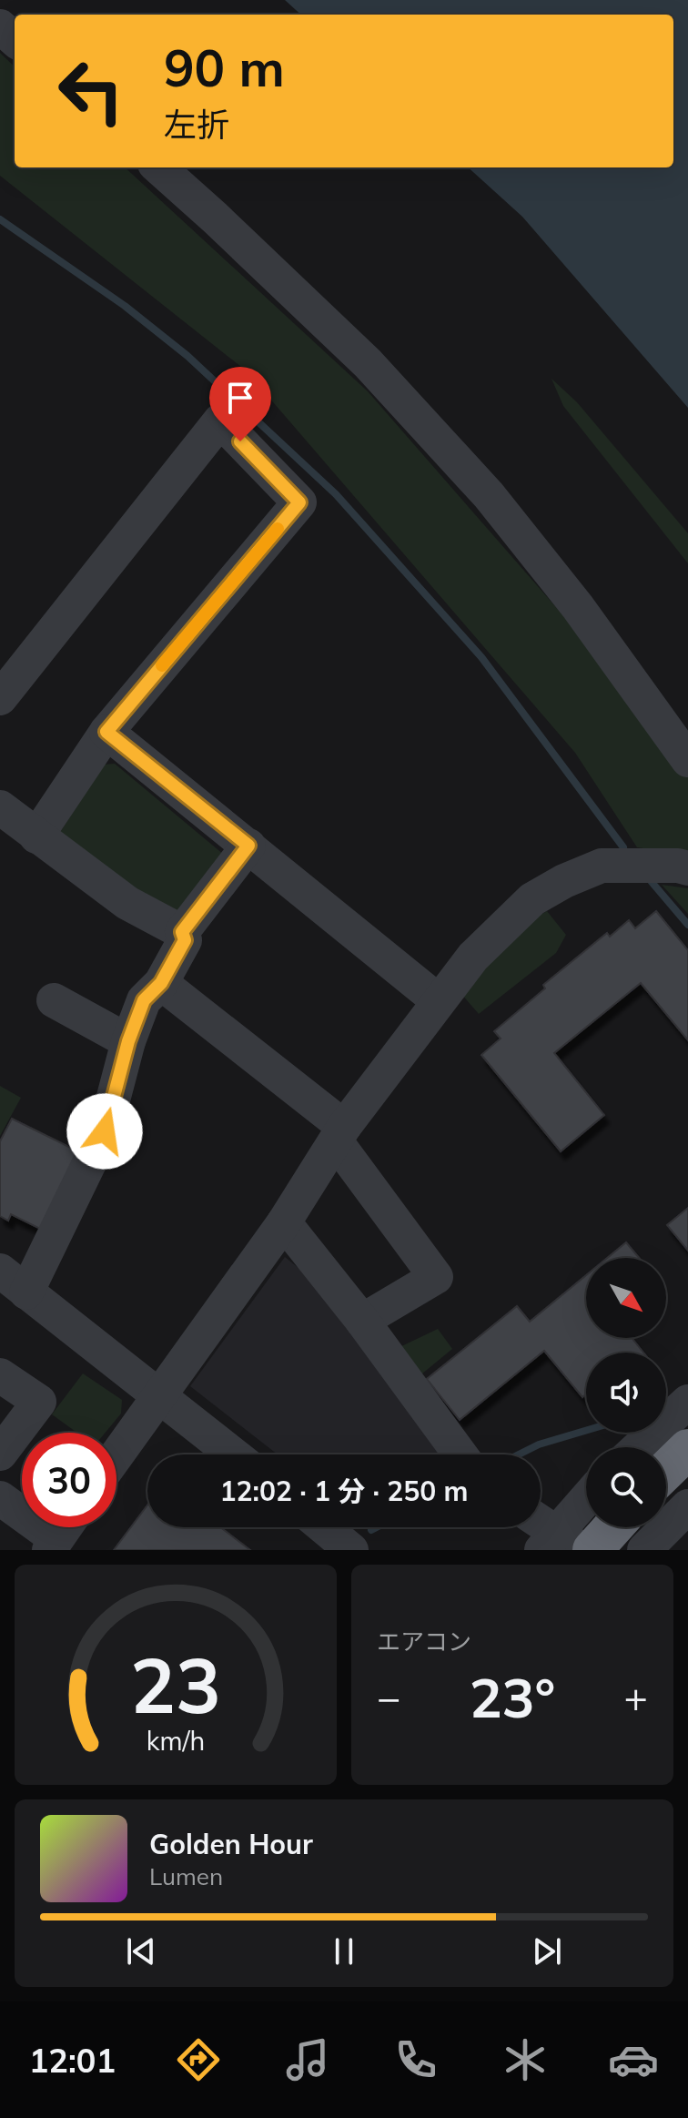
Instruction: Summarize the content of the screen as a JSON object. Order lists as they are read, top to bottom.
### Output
{
  "north": "bottom right",
  "page": {
    "turn": ["90 m", "左折"],
    "limit": "30",
    "trip": "12:02 · 1 分 · 250 m",
    "tile": "エアコン",
    "heat": ["−", "23°", "+"],
    "song": ["Golden Hour", "Lumen"],
    "tabs": "12:01",
    "gauge": ["23", "km/h"]
  }
}
